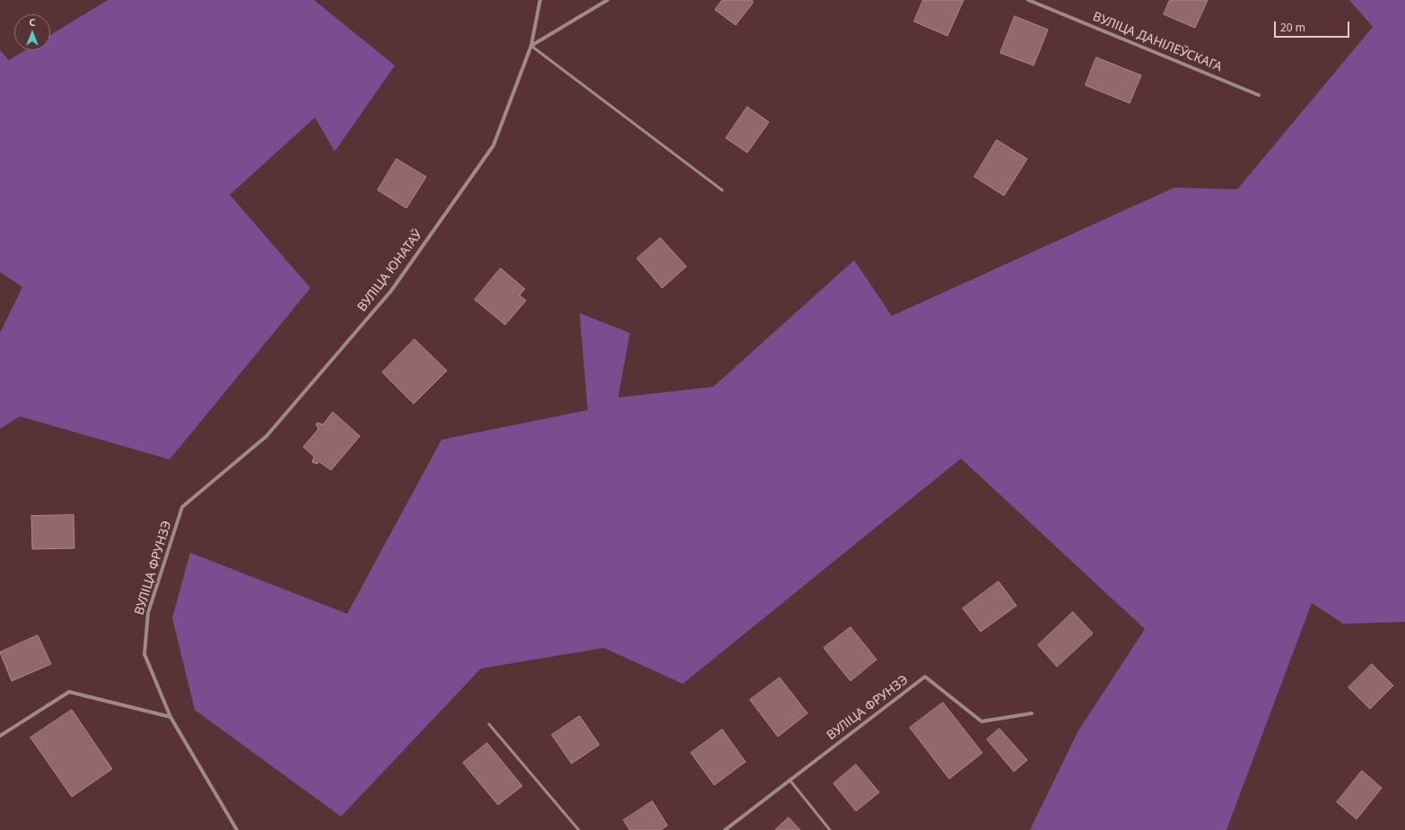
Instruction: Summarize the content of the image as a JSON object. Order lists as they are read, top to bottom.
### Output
{
  "streets": {
    "street": ["ВУЛІЦА ДАНІЛЕЎСКАГА", "ВУЛІЦА ЮНАТАЎ", "ВУЛІЦА ФРУНЗЭ"]
  },
  "crossings": [
    ["ВУЛІЦА ЮНАТАЎ", "ВУЛІЦА ФРУНЗЭ"]
  ],
  "scale_bar": "20 m",
  "north": "top"
}
